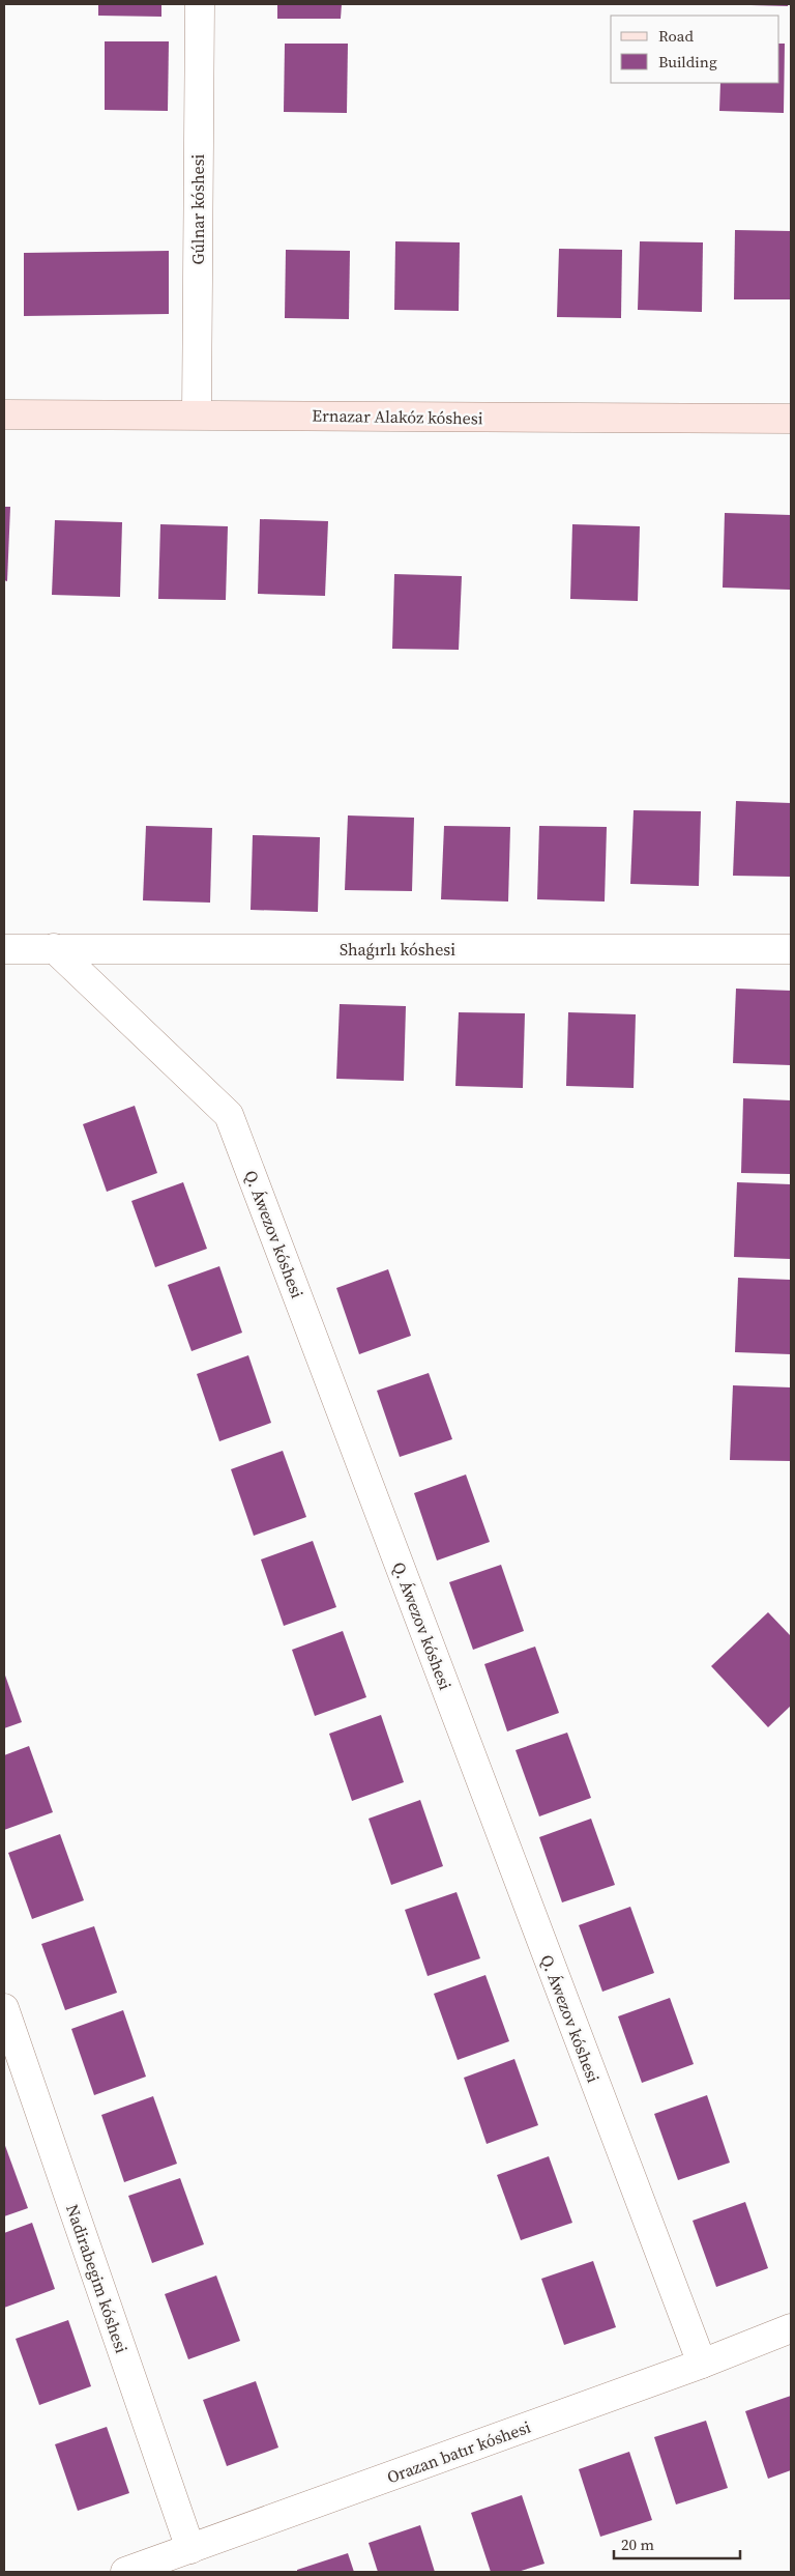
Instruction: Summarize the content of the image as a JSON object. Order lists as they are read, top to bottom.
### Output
{
  "streets": {
    "main road": ["Ernazar Alakóz kóshesi"],
    "street": [
      "Gúlnar kóshesi",
      "Shaǵırlı kóshesi",
      "Q. Áwezov kóshesi",
      "Nadirabegim kóshesi",
      "Orazan batır kóshesi"
    ]
  },
  "crossings": [
    ["Gúlnar kóshesi", "Ernazar Alakóz kóshesi"],
    ["Shaǵırlı kóshesi", "Q. Áwezov kóshesi"],
    ["Q. Áwezov kóshesi", "Orazan batır kóshesi"],
    ["Nadirabegim kóshesi", "Orazan batır kóshesi"]
  ],
  "legend": ["Road", "Building"],
  "scale_bar": "20 m"
}
